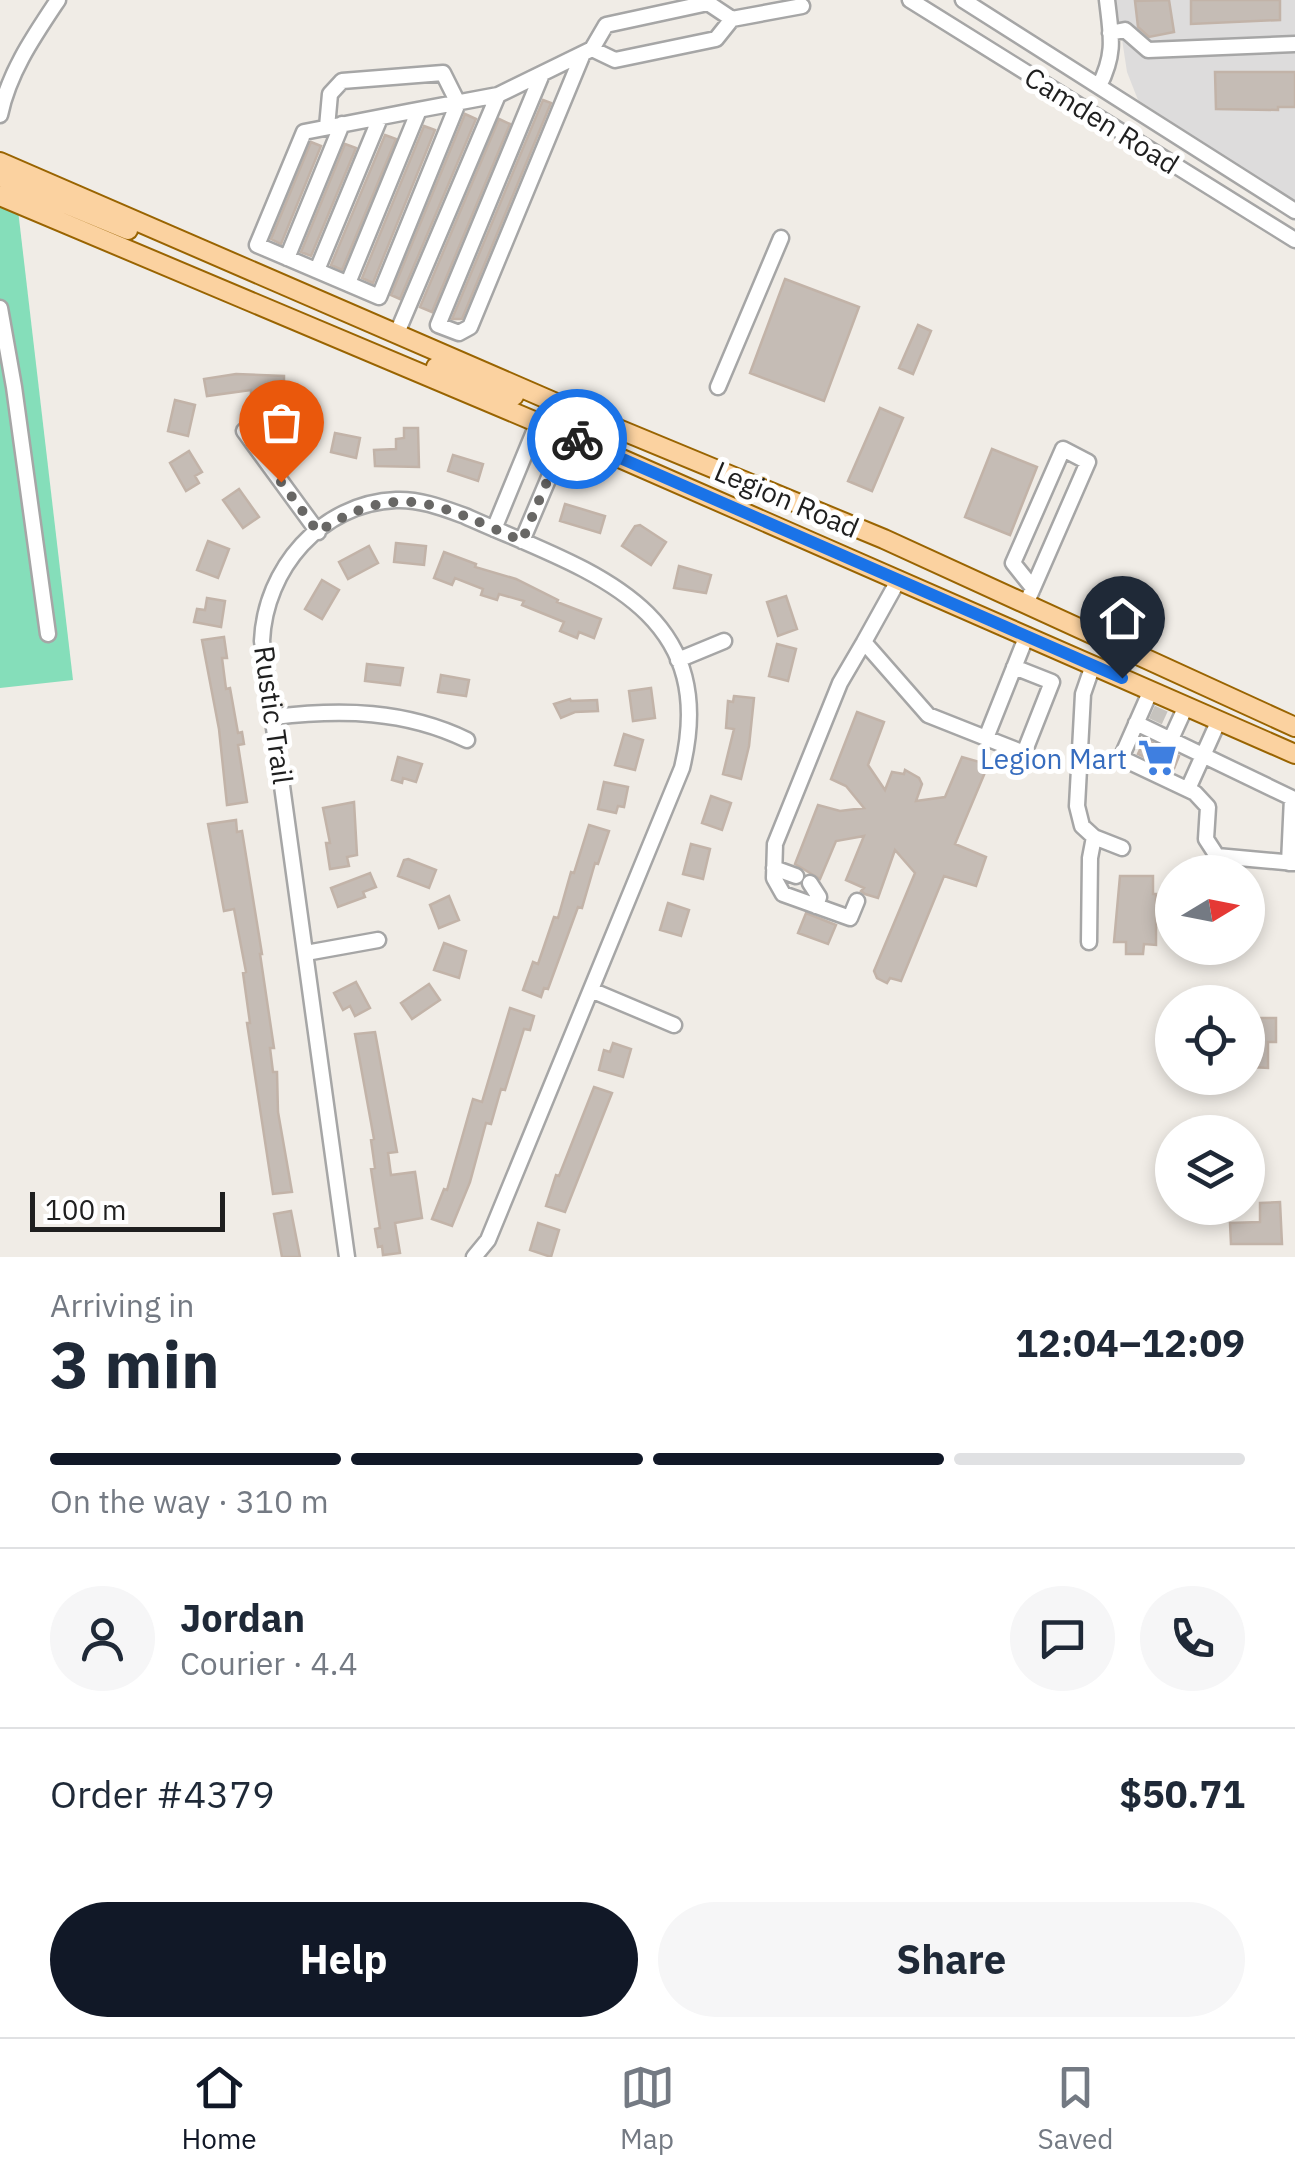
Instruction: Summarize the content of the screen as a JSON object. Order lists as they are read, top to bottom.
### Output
{
  "streets": {
    "main road": ["Legion Road"],
    "street": ["Camden Road", "Rustic Trail"]
  },
  "places": {
    "supermarket": ["Legion Mart"]
  },
  "scale_bar": "100 m",
  "north": "right",
  "page": {
    "scale": "100 m",
    "heading": ["3 min", "Arriving in", "12:04–12:09"],
    "panel": [
      "Jordan",
      "Courier · 4.4",
      "Order #4379",
      "$50.71"
    ],
    "bar": "On the way · 310 m",
    "buttons": ["Help", "Share"],
    "tabs": ["Home", "Map", "Saved"]
  }
}
